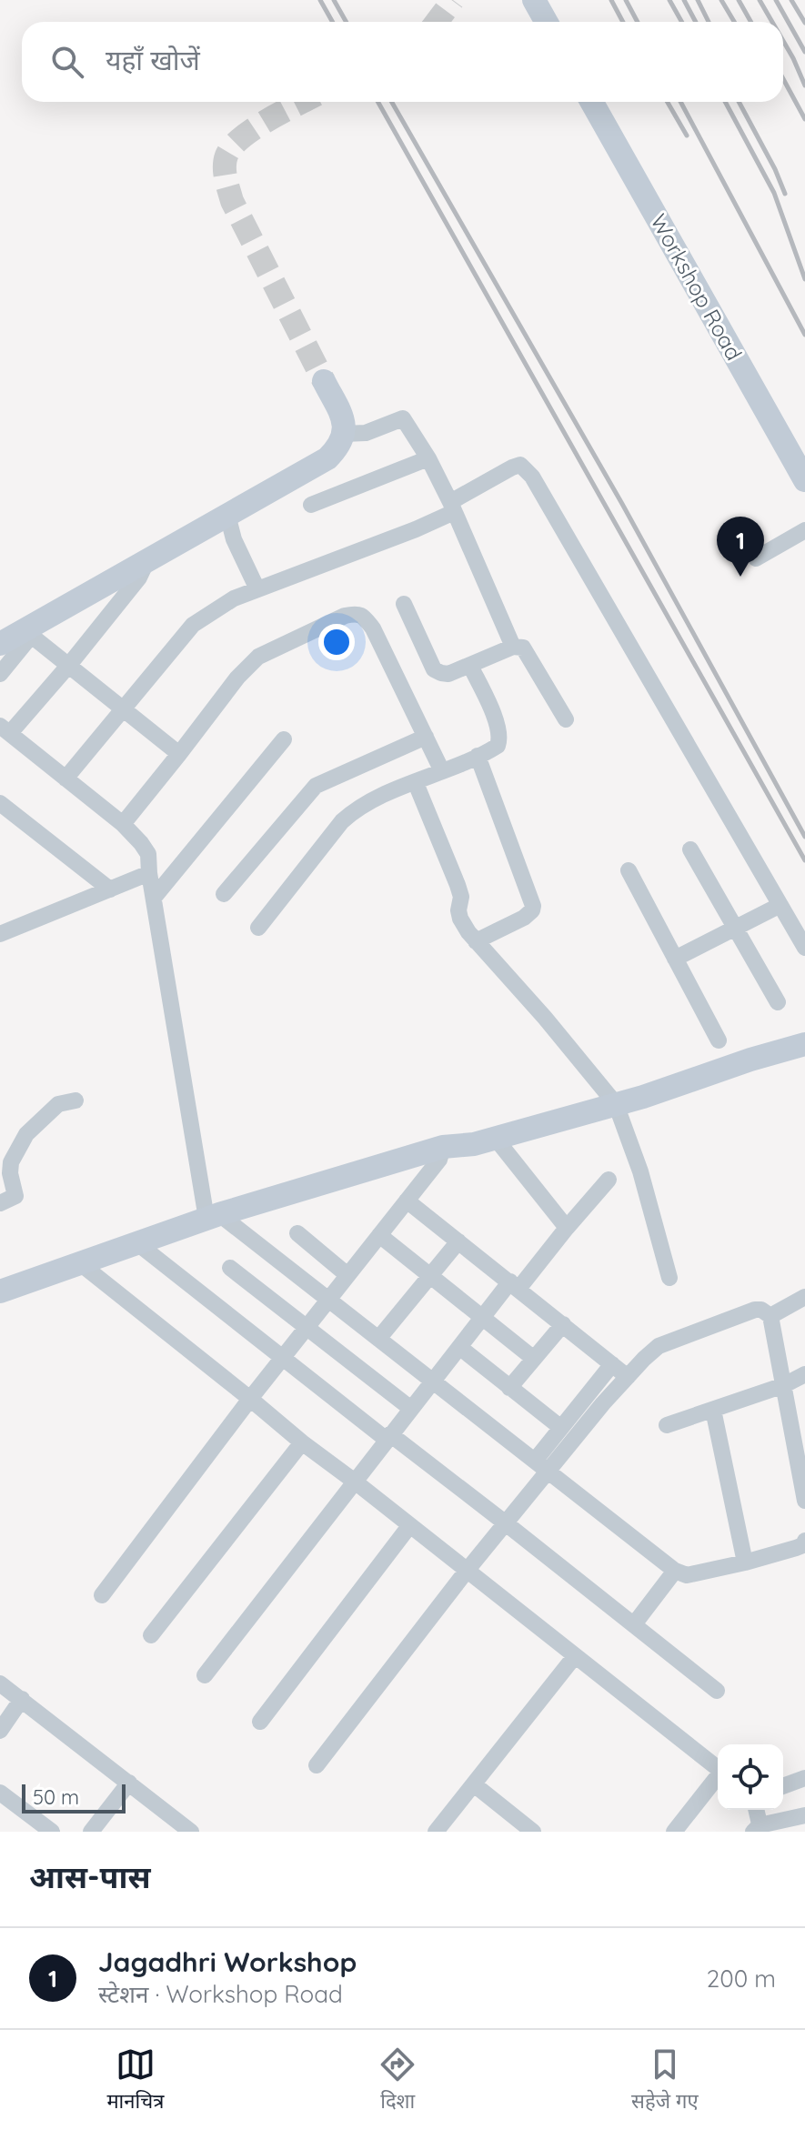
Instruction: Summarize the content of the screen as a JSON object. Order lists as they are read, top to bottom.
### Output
{
  "streets": {
    "street": ["Workshop Road"]
  },
  "scale_bar": "50 m",
  "page": {
    "search": "यहाँ खोजें",
    "pins": "1",
    "scale": "50 m",
    "heading": "आस-पास",
    "list": [
      {
        "mark": "1",
        "name": "Jagadhri Workshop",
        "note": "स्टेशन · Workshop Road",
        "value": "200 m"
      }
    ],
    "nav": ["मानचित्र", "दिशा", "सहेजे गए"]
  }
}
